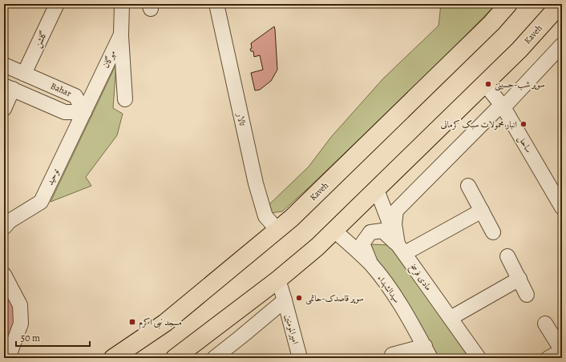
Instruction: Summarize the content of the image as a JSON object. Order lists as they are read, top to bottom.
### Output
{
  "streets": {
    "main road": ["Kaveh"],
    "street": [
      "گلشن",
      "مهرگان",
      "Bahar",
      "تالار",
      "ساحل",
      "توحید",
      "مادی فرسخ",
      "سیدالشهداء",
      "امیرالمومنین"
    ]
  },
  "crossings": [
    ["Kaveh", "تالار"],
    ["Kaveh", "ساحل"],
    ["Kaveh", "مادی فرسخ"],
    ["Kaveh", "سیدالشهداء"],
    ["Kaveh", "امیرالمومنین"],
    ["گلشن", "Bahar"],
    ["مهرگان", "Bahar"],
    ["مهرگان", "توحید"],
    ["Bahar", "توحید"]
  ],
  "places": {
    "other": ["سوپر شب-حسینی", "انبار محمولات سبک کرمانی", "سوپر قاصدک-حاتمی"],
    "transit": ["مسجد نبی اکرم"]
  },
  "scale_bar": "50 m"
}
